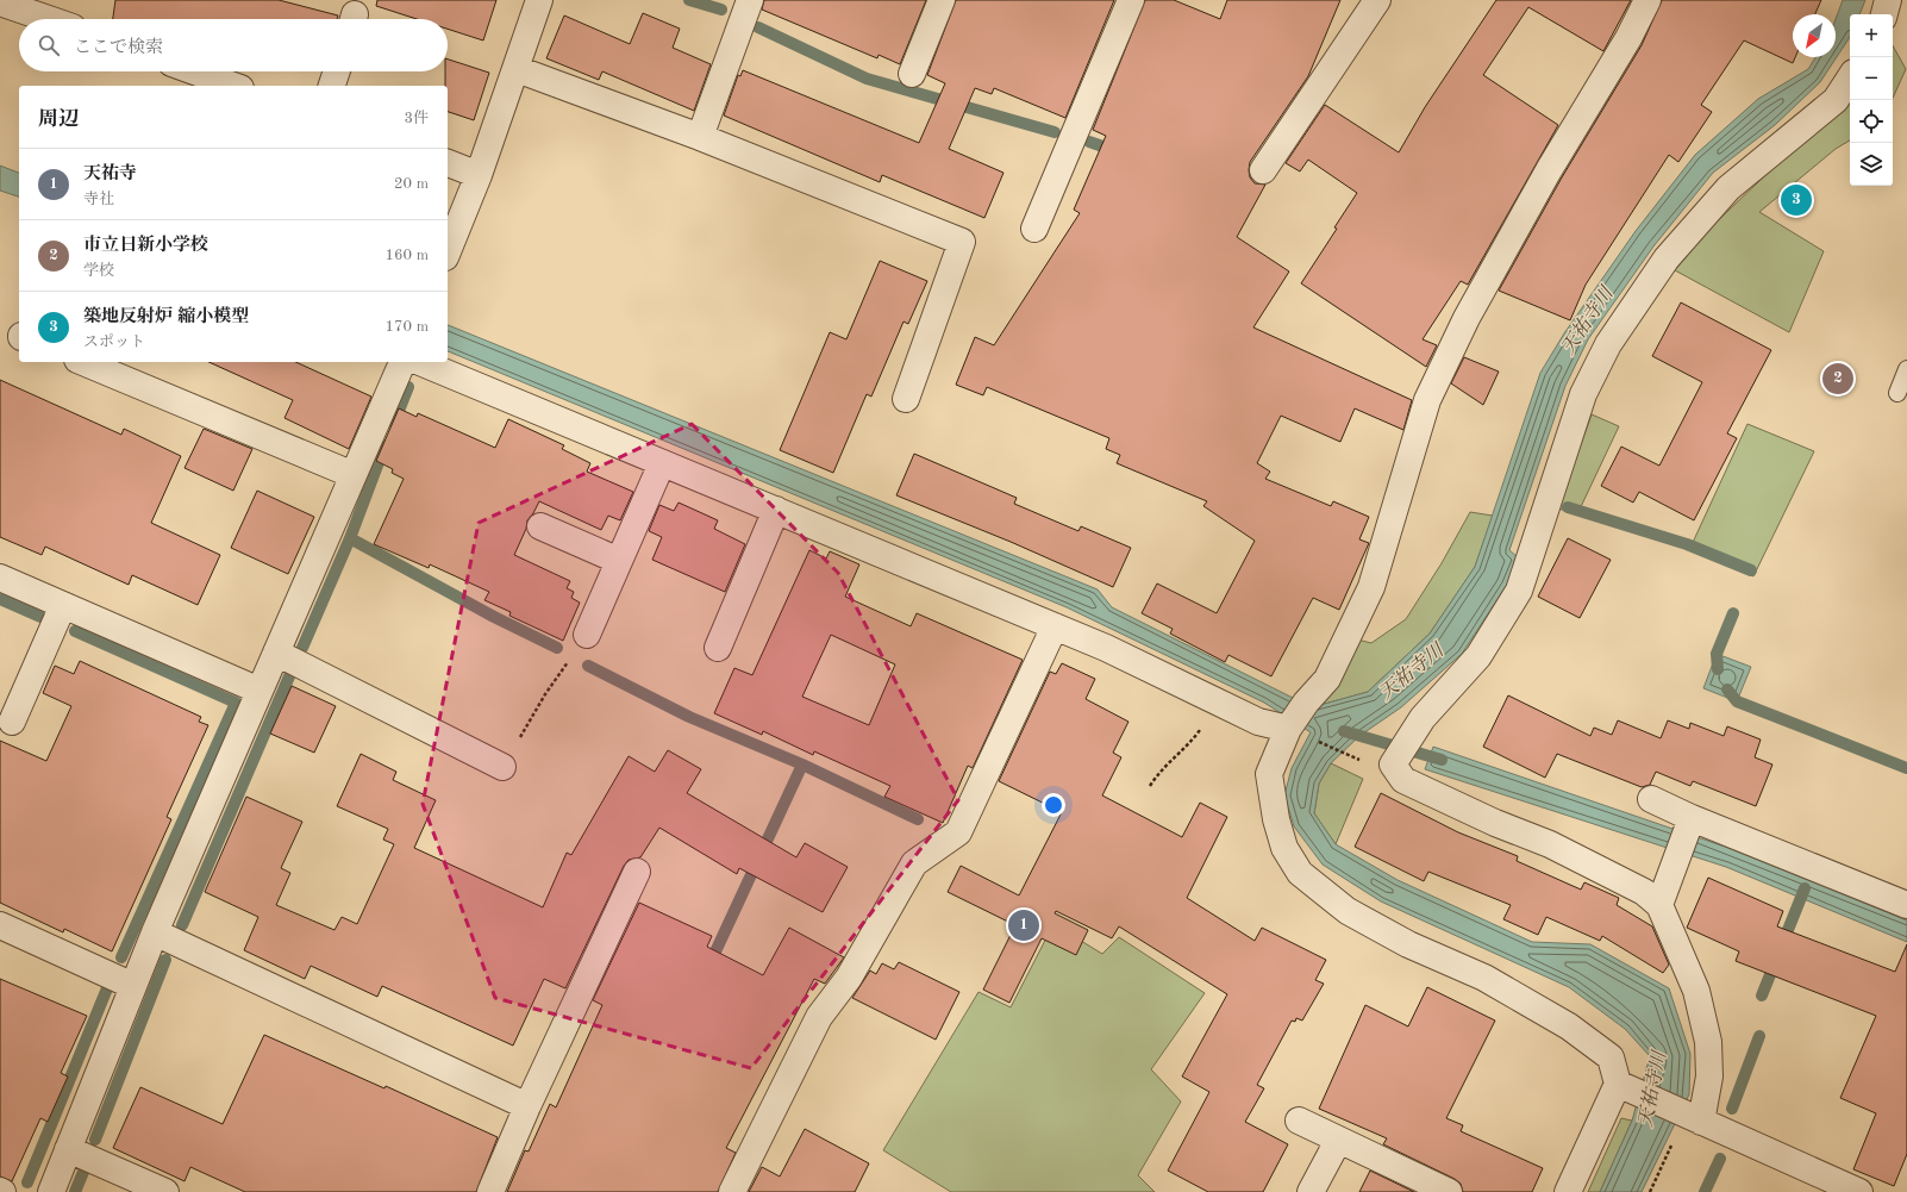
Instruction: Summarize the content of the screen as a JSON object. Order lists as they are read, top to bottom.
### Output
{
  "water": ["天祐寺川"],
  "north": "bottom left",
  "page": {
    "map_buttons": ["+", "−"],
    "search": "ここで検索",
    "heading": ["周辺", "3件"],
    "list": [
      {
        "mark": "1",
        "name": "天祐寺",
        "note": "寺社",
        "value": "20 m"
      },
      {
        "mark": "2",
        "name": "市立日新小学校",
        "note": "学校",
        "value": "160 m"
      },
      {
        "mark": "3",
        "name": "築地反射炉 縮小模型",
        "note": "スポット",
        "value": "170 m"
      }
    ],
    "pins": ["3", "2", "1"]
  }
}
